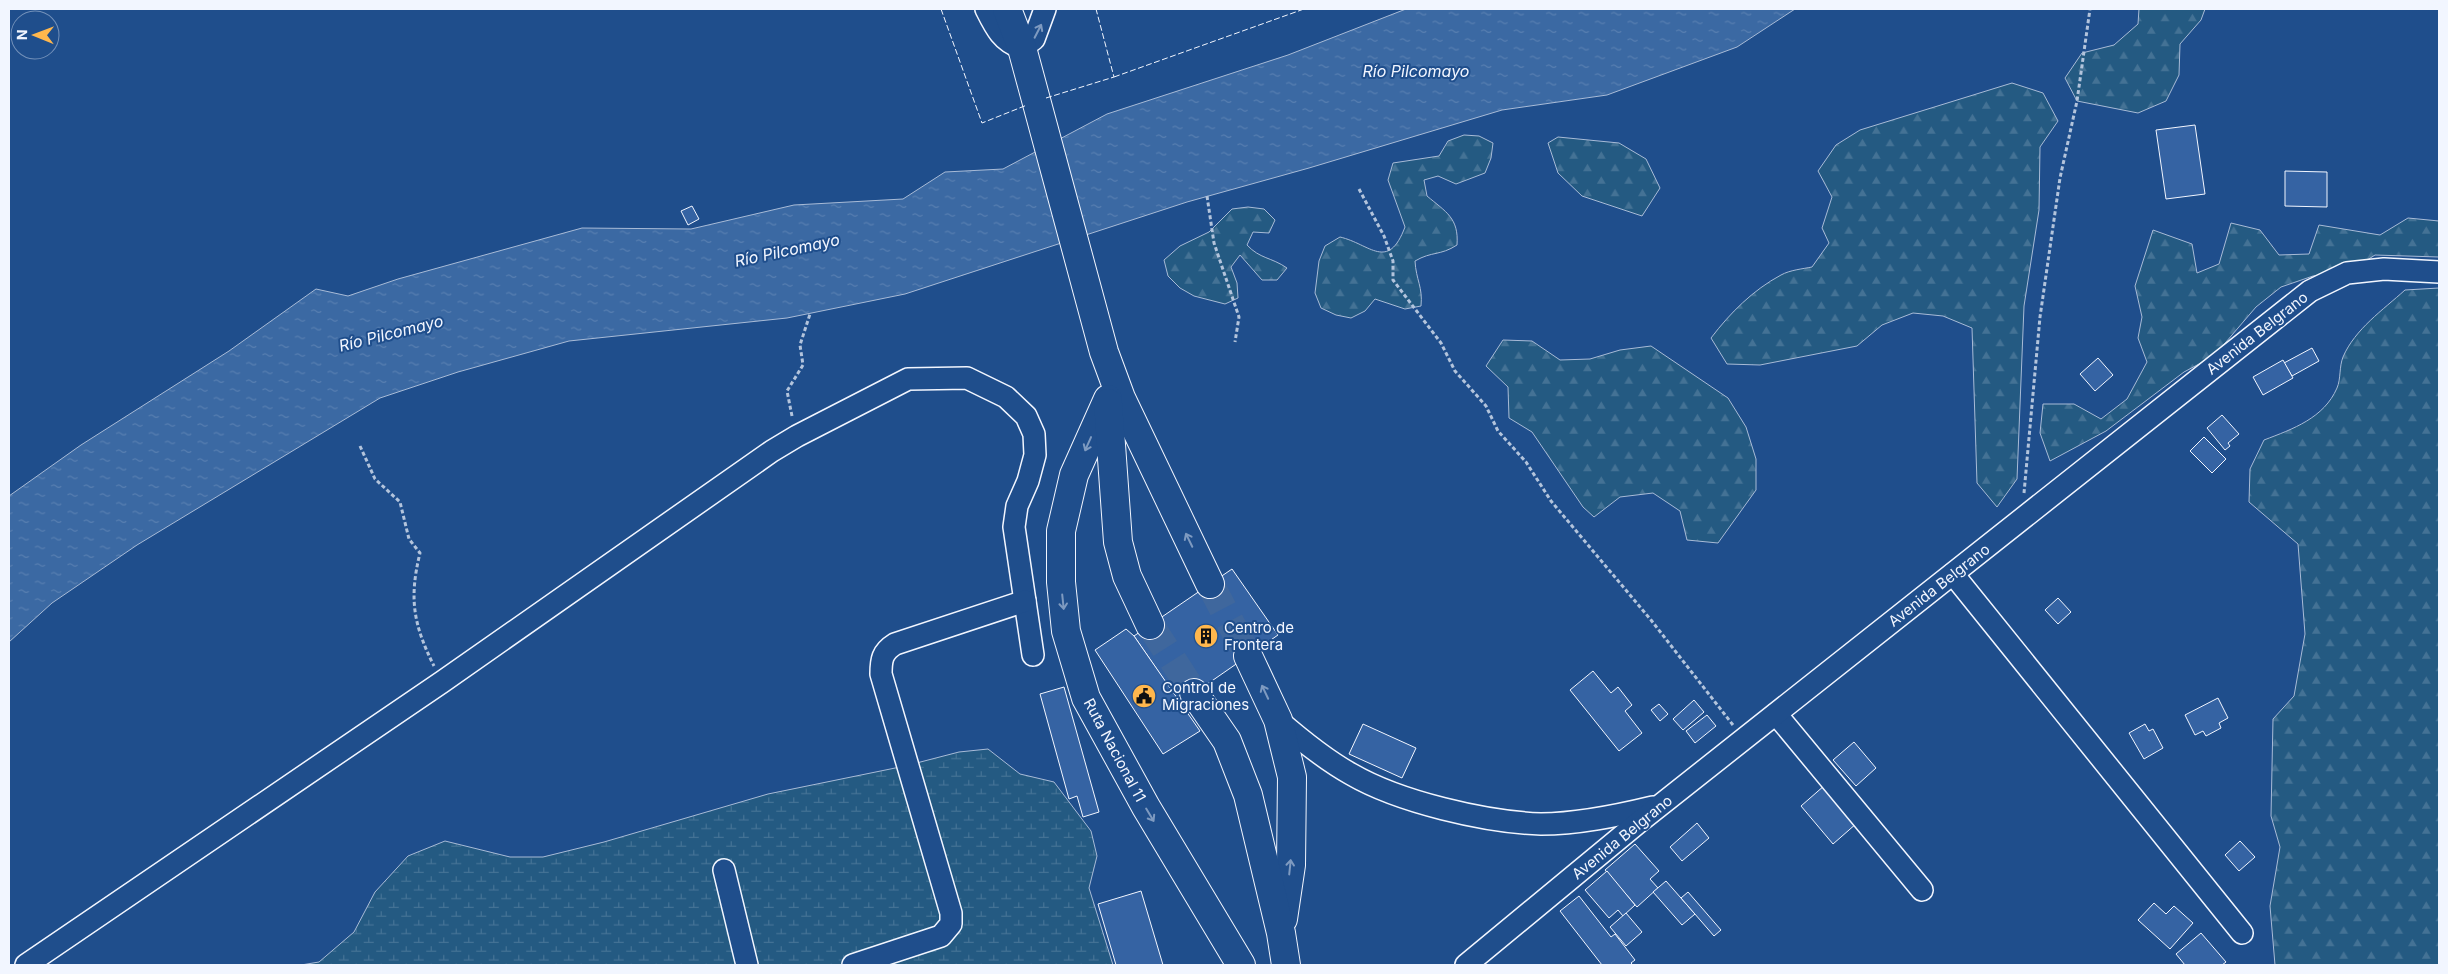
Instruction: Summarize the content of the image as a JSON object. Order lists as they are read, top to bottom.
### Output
{
  "streets": {
    "highway": ["Ruta Nacional 11"],
    "street": ["Avenida Belgrano"]
  },
  "water": ["Río Pilcomayo"],
  "places": {
    "building": ["Centro de Frontera"],
    "public building": ["Control de Migraciones"]
  },
  "north": "left"
}
